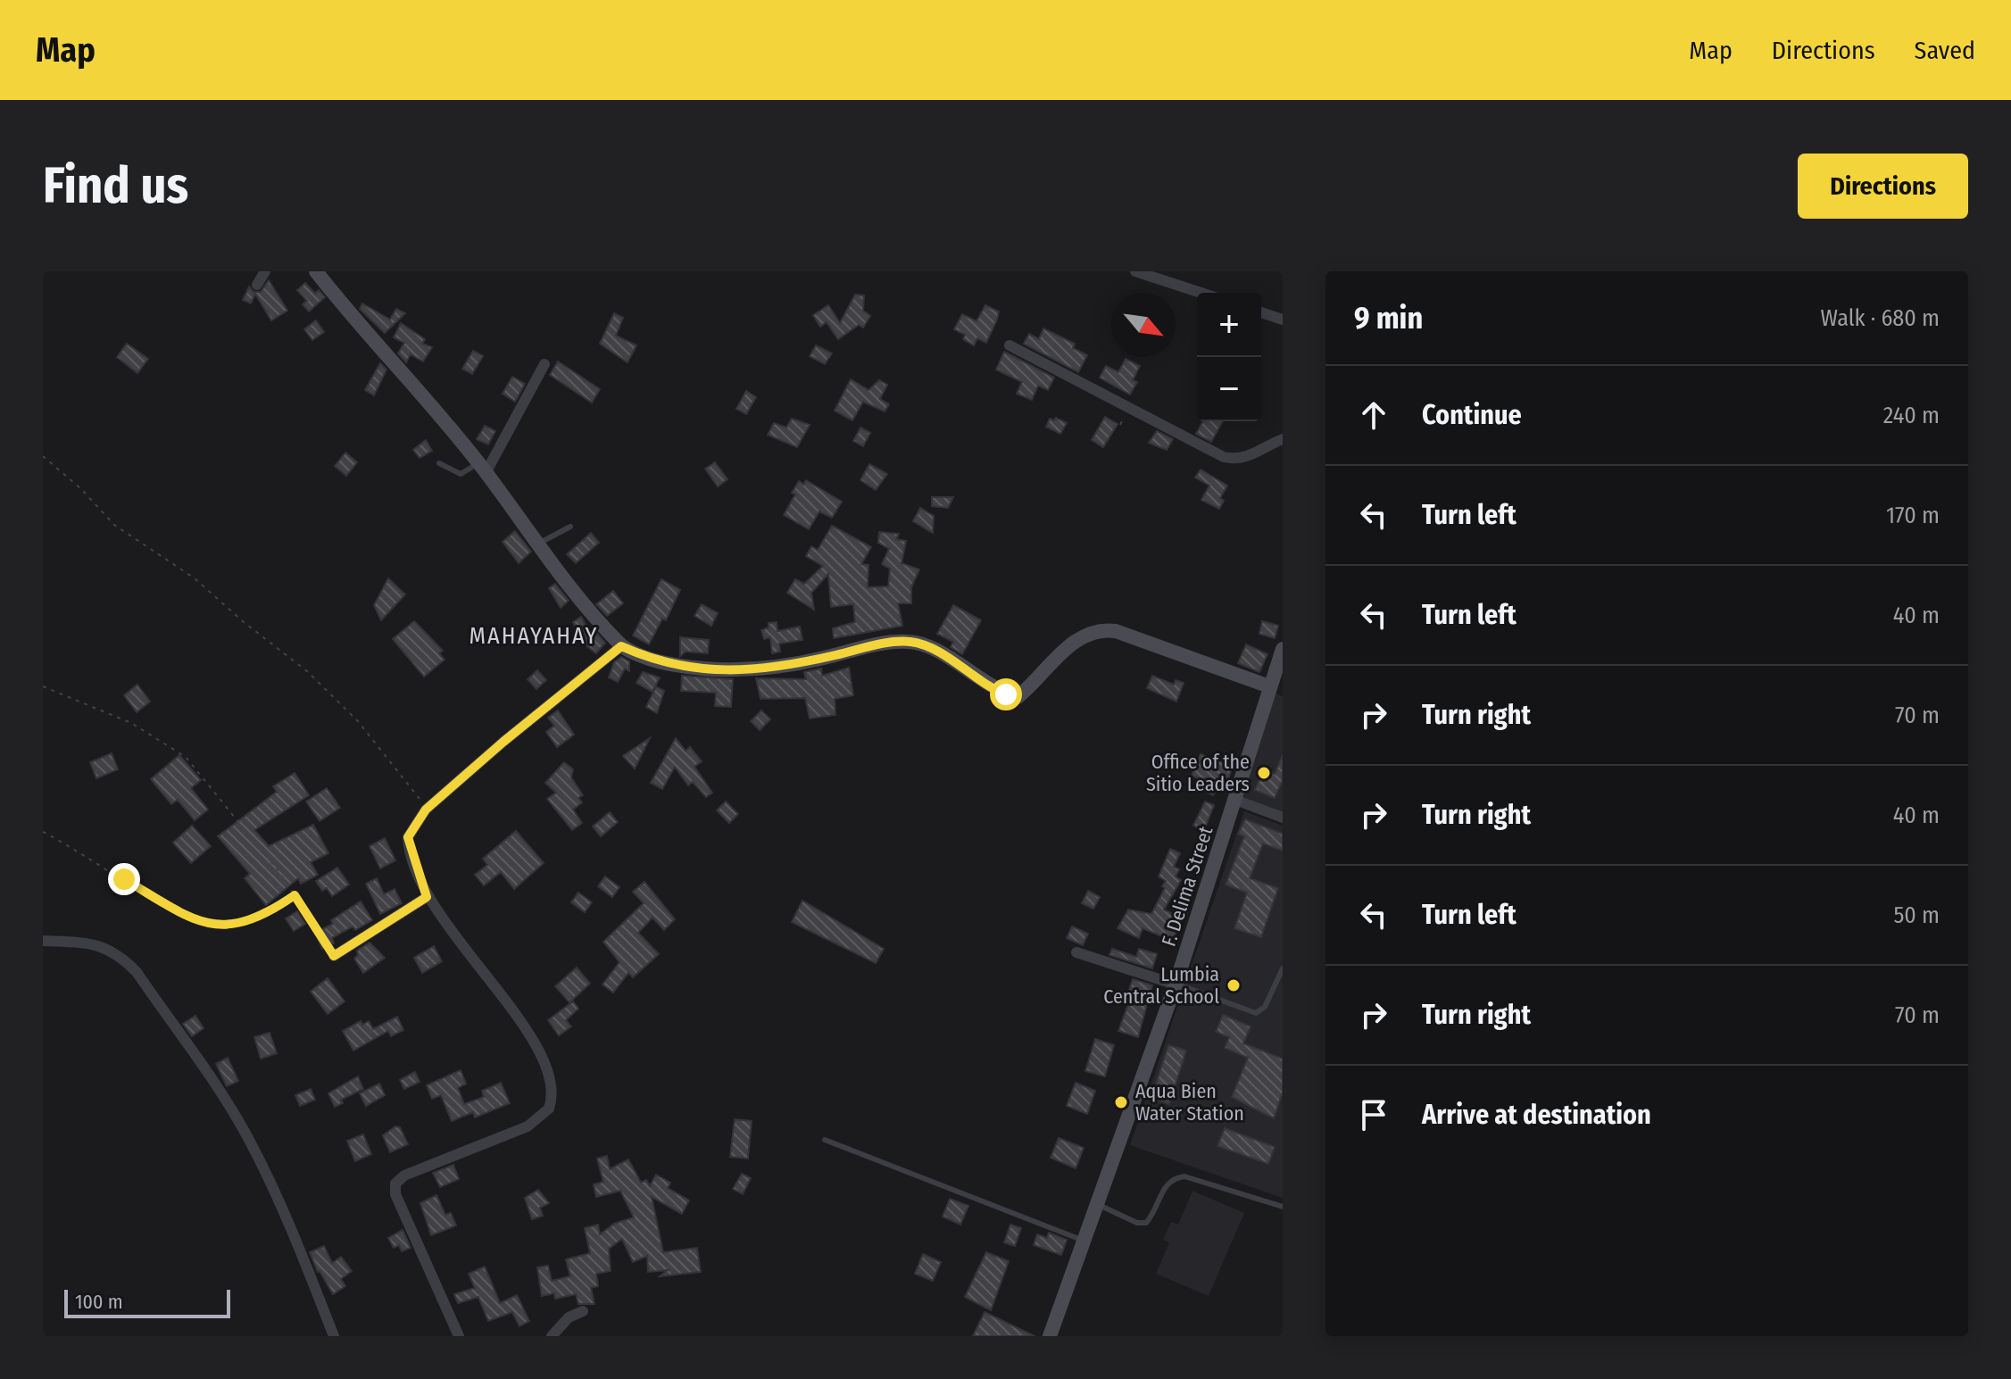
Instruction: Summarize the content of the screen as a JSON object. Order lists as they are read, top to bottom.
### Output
{
  "streets": {
    "street": ["F. Delima Street"]
  },
  "districts": ["MAHAYAHAY"],
  "places": ["Office of the Sitio Leaders", "Lumbia Central School", "Aqua Bien Water Station"],
  "scale_bar": "100 m",
  "north": "bottom right",
  "page": {
    "header": "Map",
    "nav": ["Map", "Directions", "Saved"],
    "buttons": "Directions",
    "title": "Find us",
    "heading": ["9 min", "Walk · 680 m"],
    "map_buttons": ["+", "−"],
    "list": [
      ["Continue", "240 m"],
      ["Turn left", "170 m"],
      ["Turn left", "40 m"],
      ["Turn right", "70 m"],
      ["Turn right", "40 m"],
      ["Turn left", "50 m"],
      ["Turn right", "70 m"],
      "Arrive at destination"
    ],
    "scale": "100 m"
  }
}
